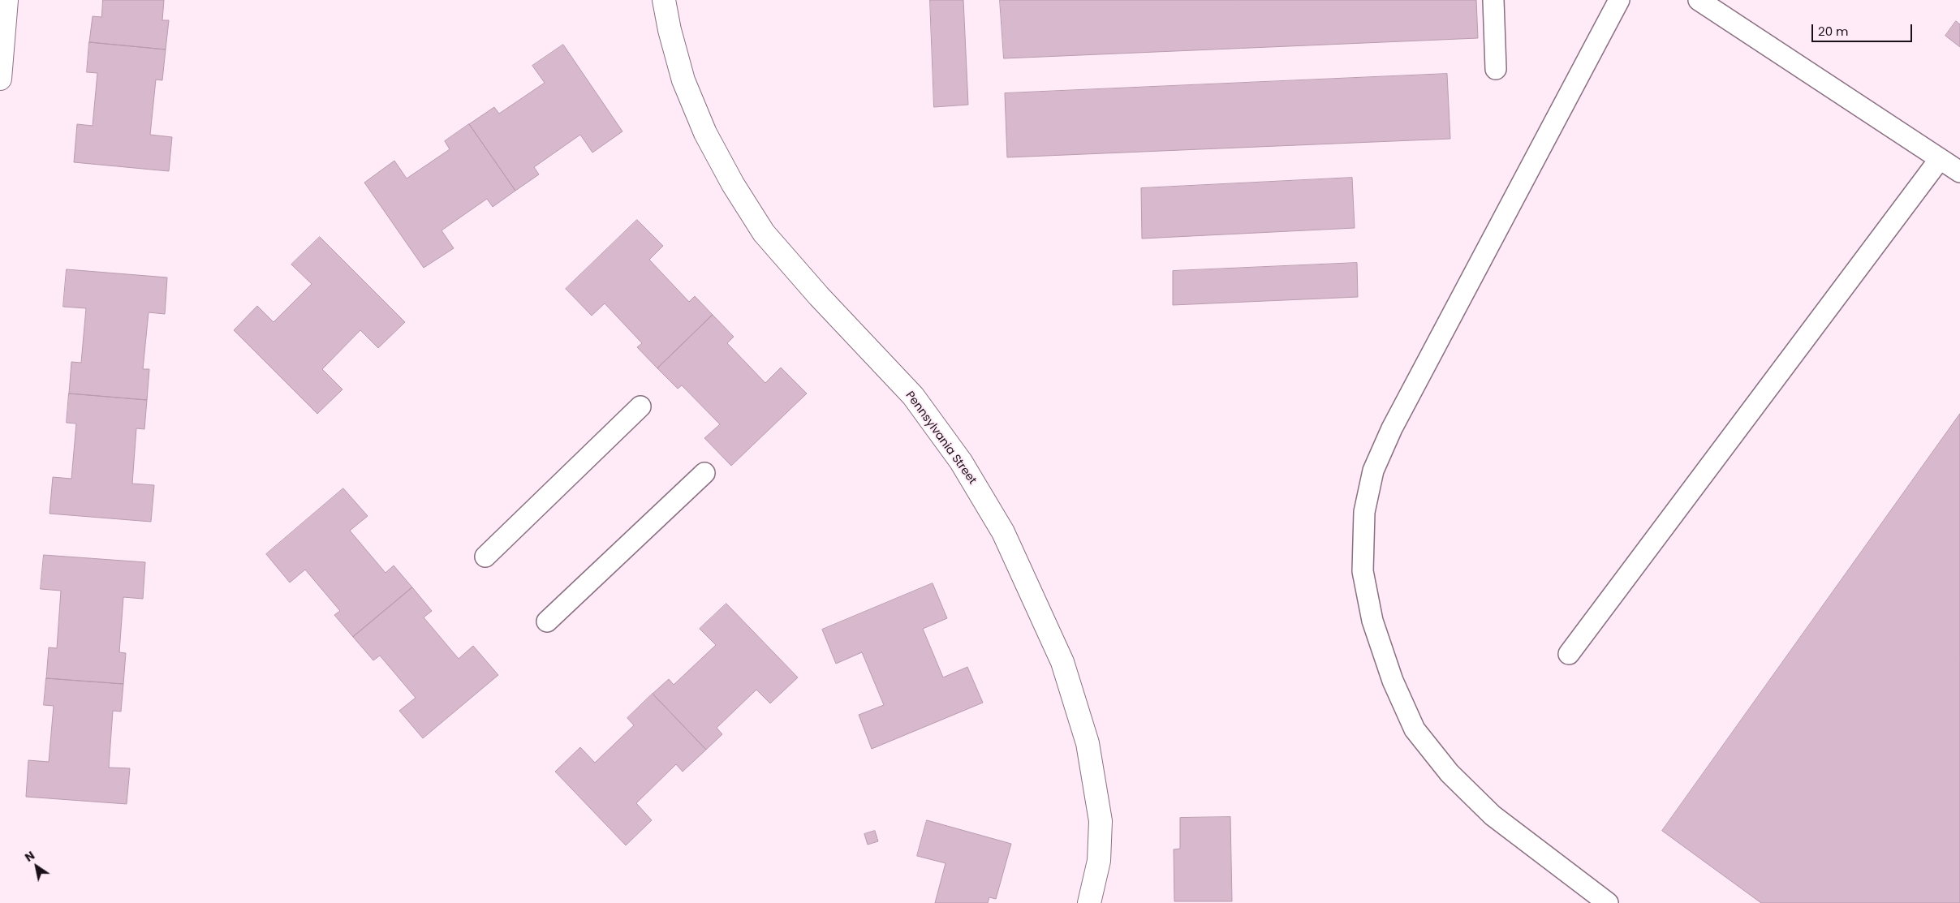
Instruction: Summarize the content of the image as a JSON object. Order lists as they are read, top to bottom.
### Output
{
  "streets": {
    "street": ["Pennsylvania Street"]
  },
  "scale_bar": "20 m",
  "north": "top left"
}
